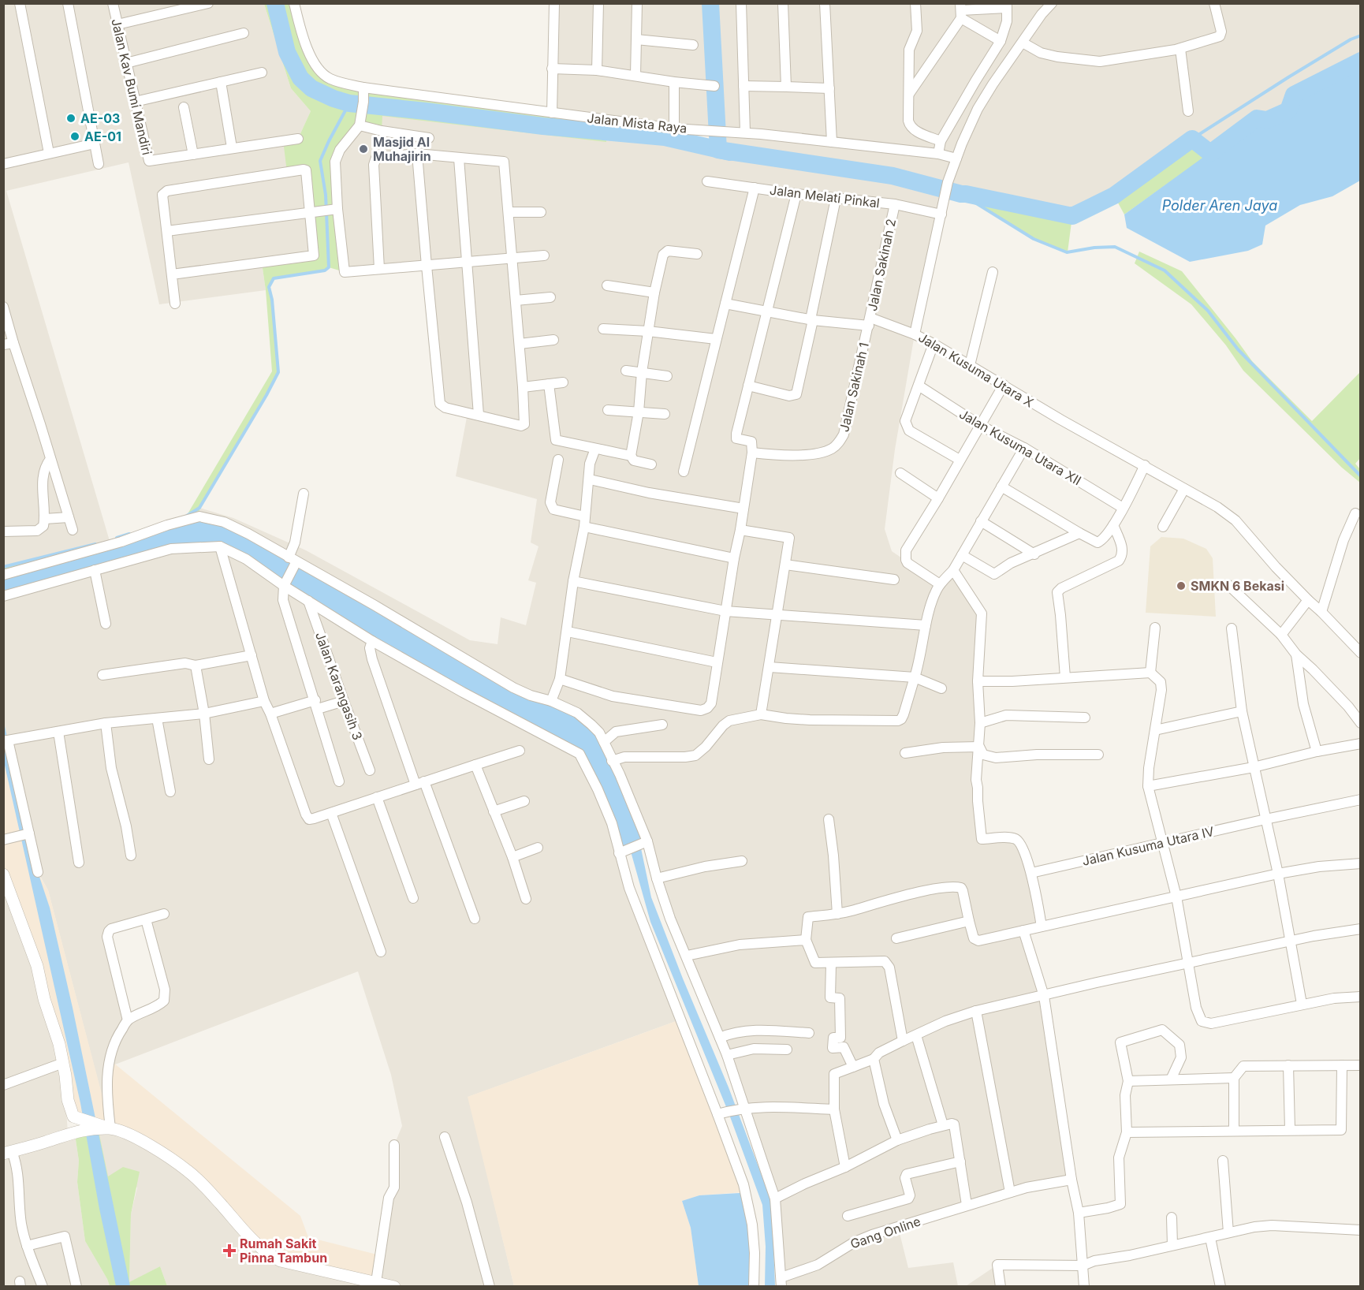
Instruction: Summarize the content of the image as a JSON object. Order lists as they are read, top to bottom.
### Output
{
  "streets": {
    "street": [
      "Jalan Kav Bumi Mandiri",
      "Jalan Mista Raya",
      "Jalan Melati Pinkal",
      "Jalan Sakinah 2",
      "Jalan Kusuma Utara X",
      "Jalan Sakinah 1",
      "Jalan Kusuma Utara XII",
      "Jalan Karangasih 3",
      "Jalan Kusuma Utara IV",
      "Gang Online"
    ]
  },
  "crossings": [
    ["Jalan Mista Raya", "Jalan Kusuma Utara X"],
    ["Jalan Melati Pinkal", "Jalan Sakinah 2"],
    ["Jalan Melati Pinkal", "Jalan Kusuma Utara X"],
    ["Jalan Sakinah 2", "Jalan Sakinah 1"]
  ],
  "water": ["Polder Aren Jaya"],
  "places": {
    "other": [
      "AE-03",
      "AE-01",
      "Masjid Al Muhajirin",
      "SMKN 6 Bekasi"
    ],
    "health": ["Rumah Sakit Pinna Tambun"]
  }
}
